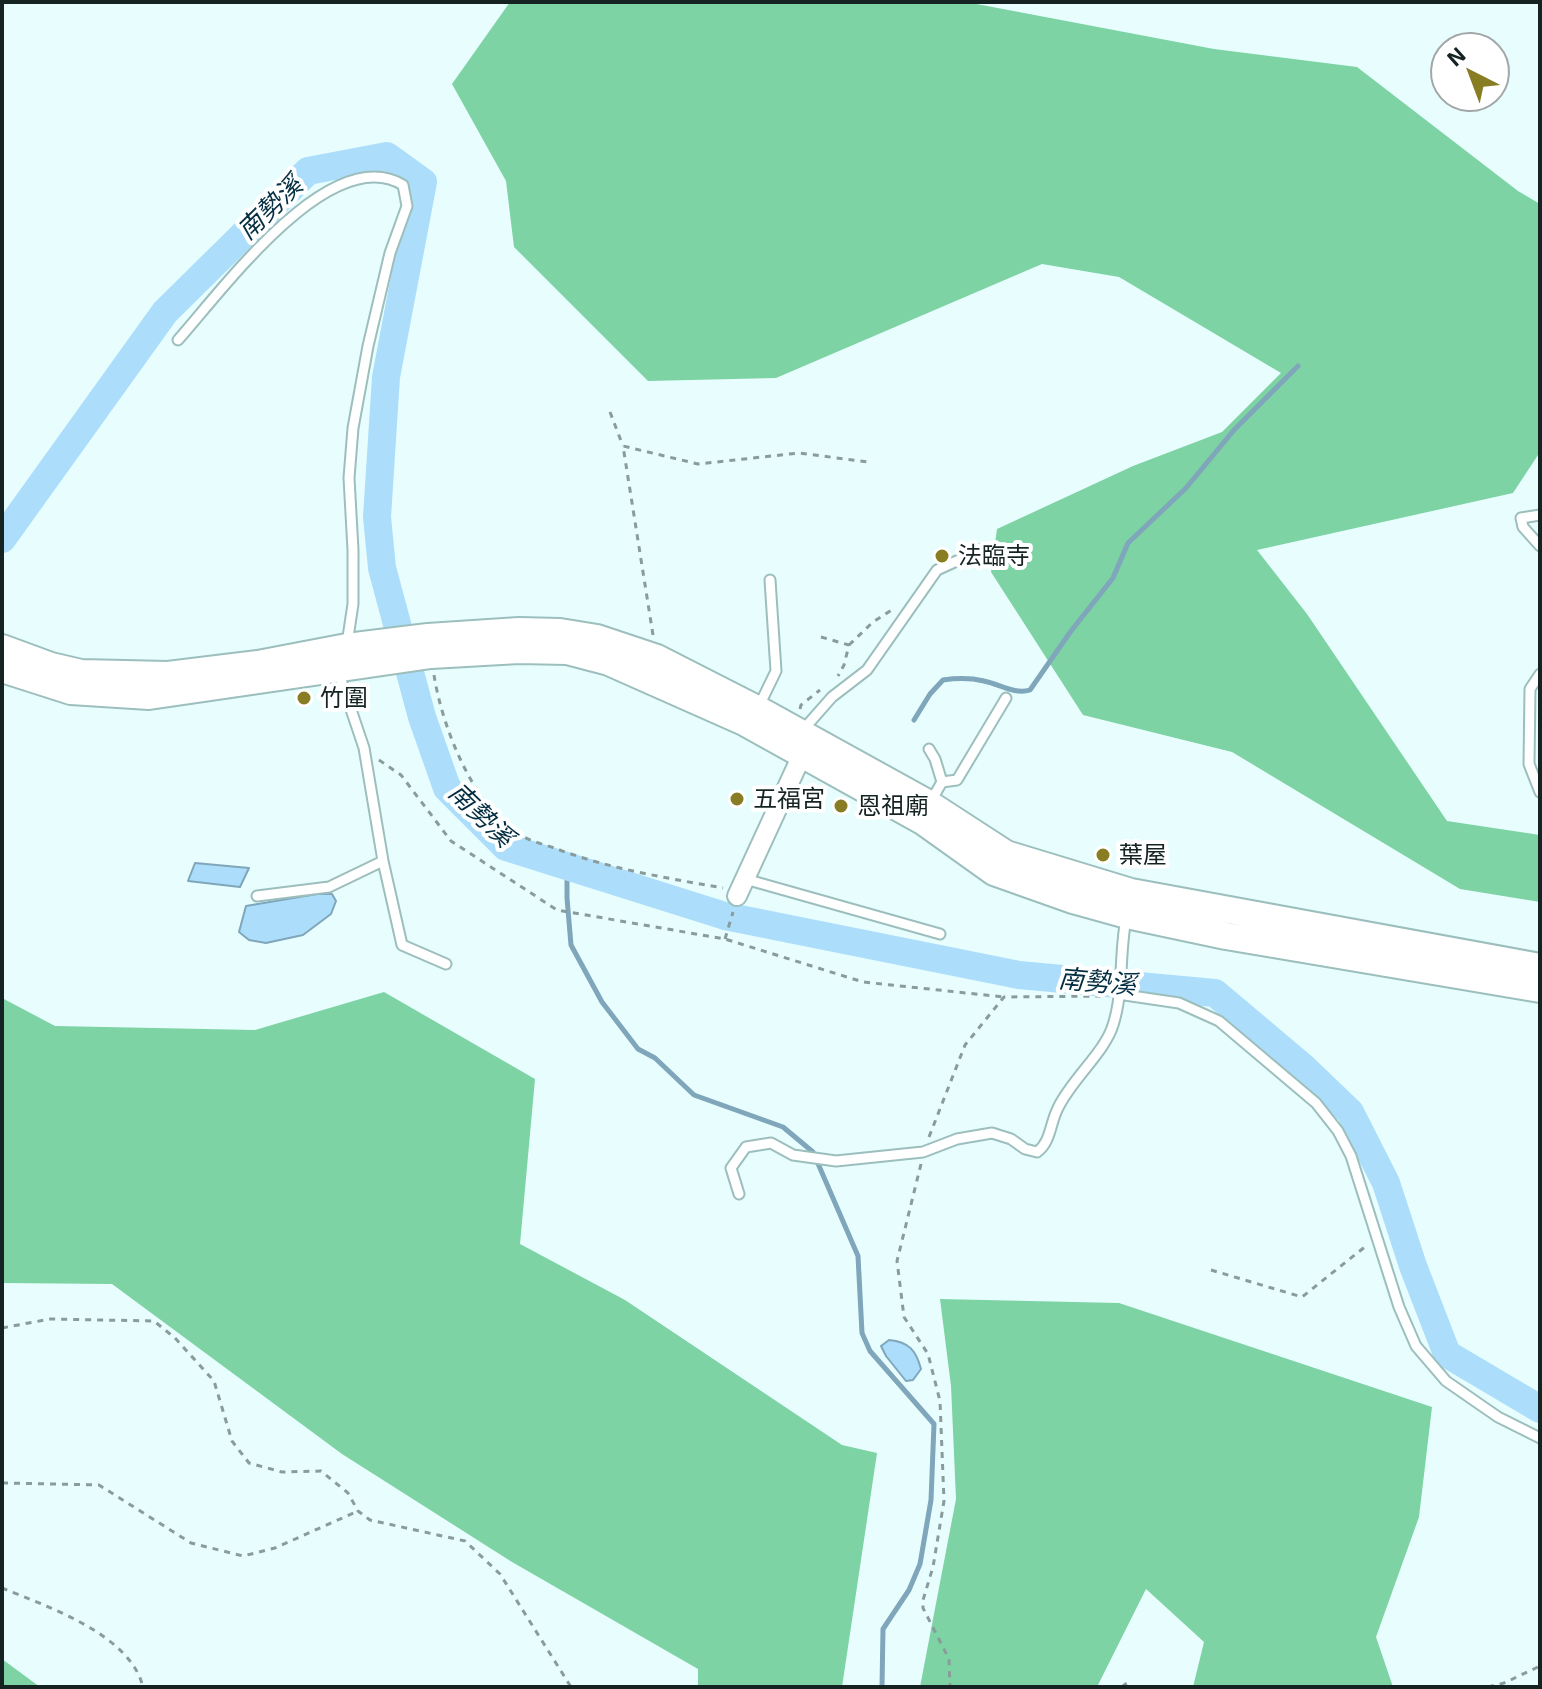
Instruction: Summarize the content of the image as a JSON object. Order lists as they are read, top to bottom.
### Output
{
  "water": ["南勢溪"],
  "places": [
    "法臨寺",
    "竹圍",
    "五福宮",
    "恩祖廟",
    "葉屋"
  ],
  "north": "top left"
}
